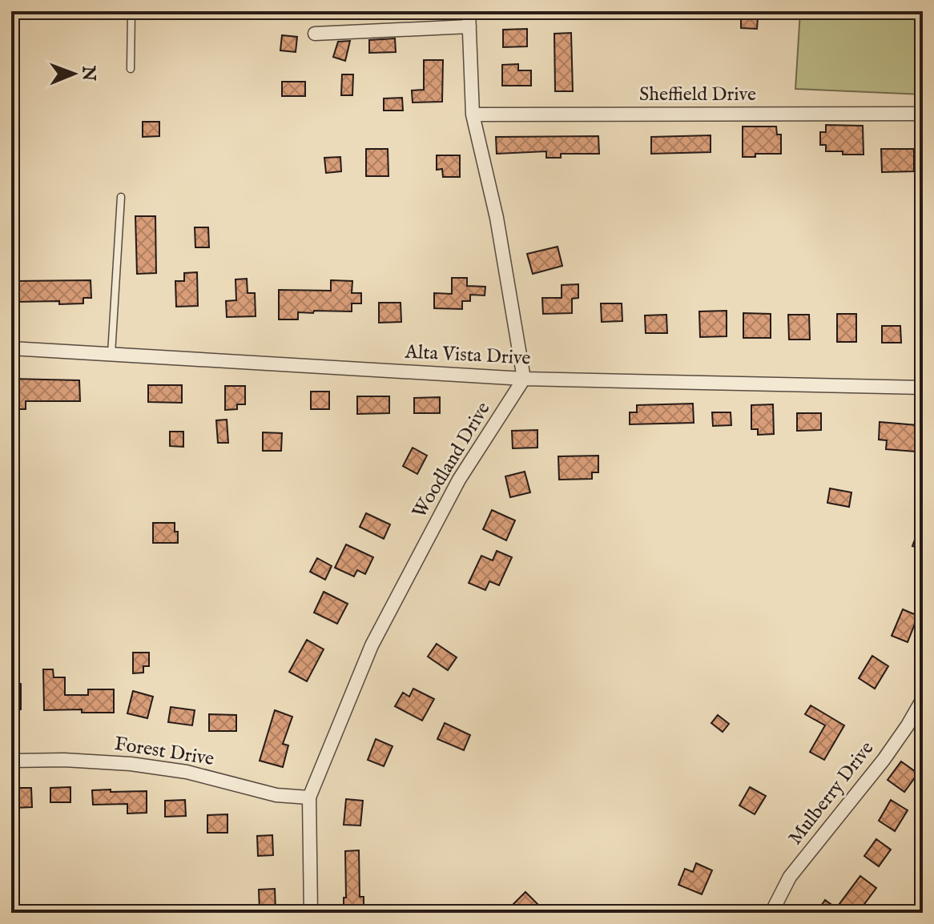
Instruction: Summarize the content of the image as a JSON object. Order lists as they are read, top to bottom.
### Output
{
  "streets": {
    "street": [
      "Sheffield Drive",
      "Alta Vista Drive",
      "Woodland Drive",
      "Forest Drive",
      "Mulberry Drive"
    ]
  },
  "crossings": [
    ["Alta Vista Drive", "Woodland Drive"],
    ["Woodland Drive", "Forest Drive"]
  ],
  "north": "right"
}
